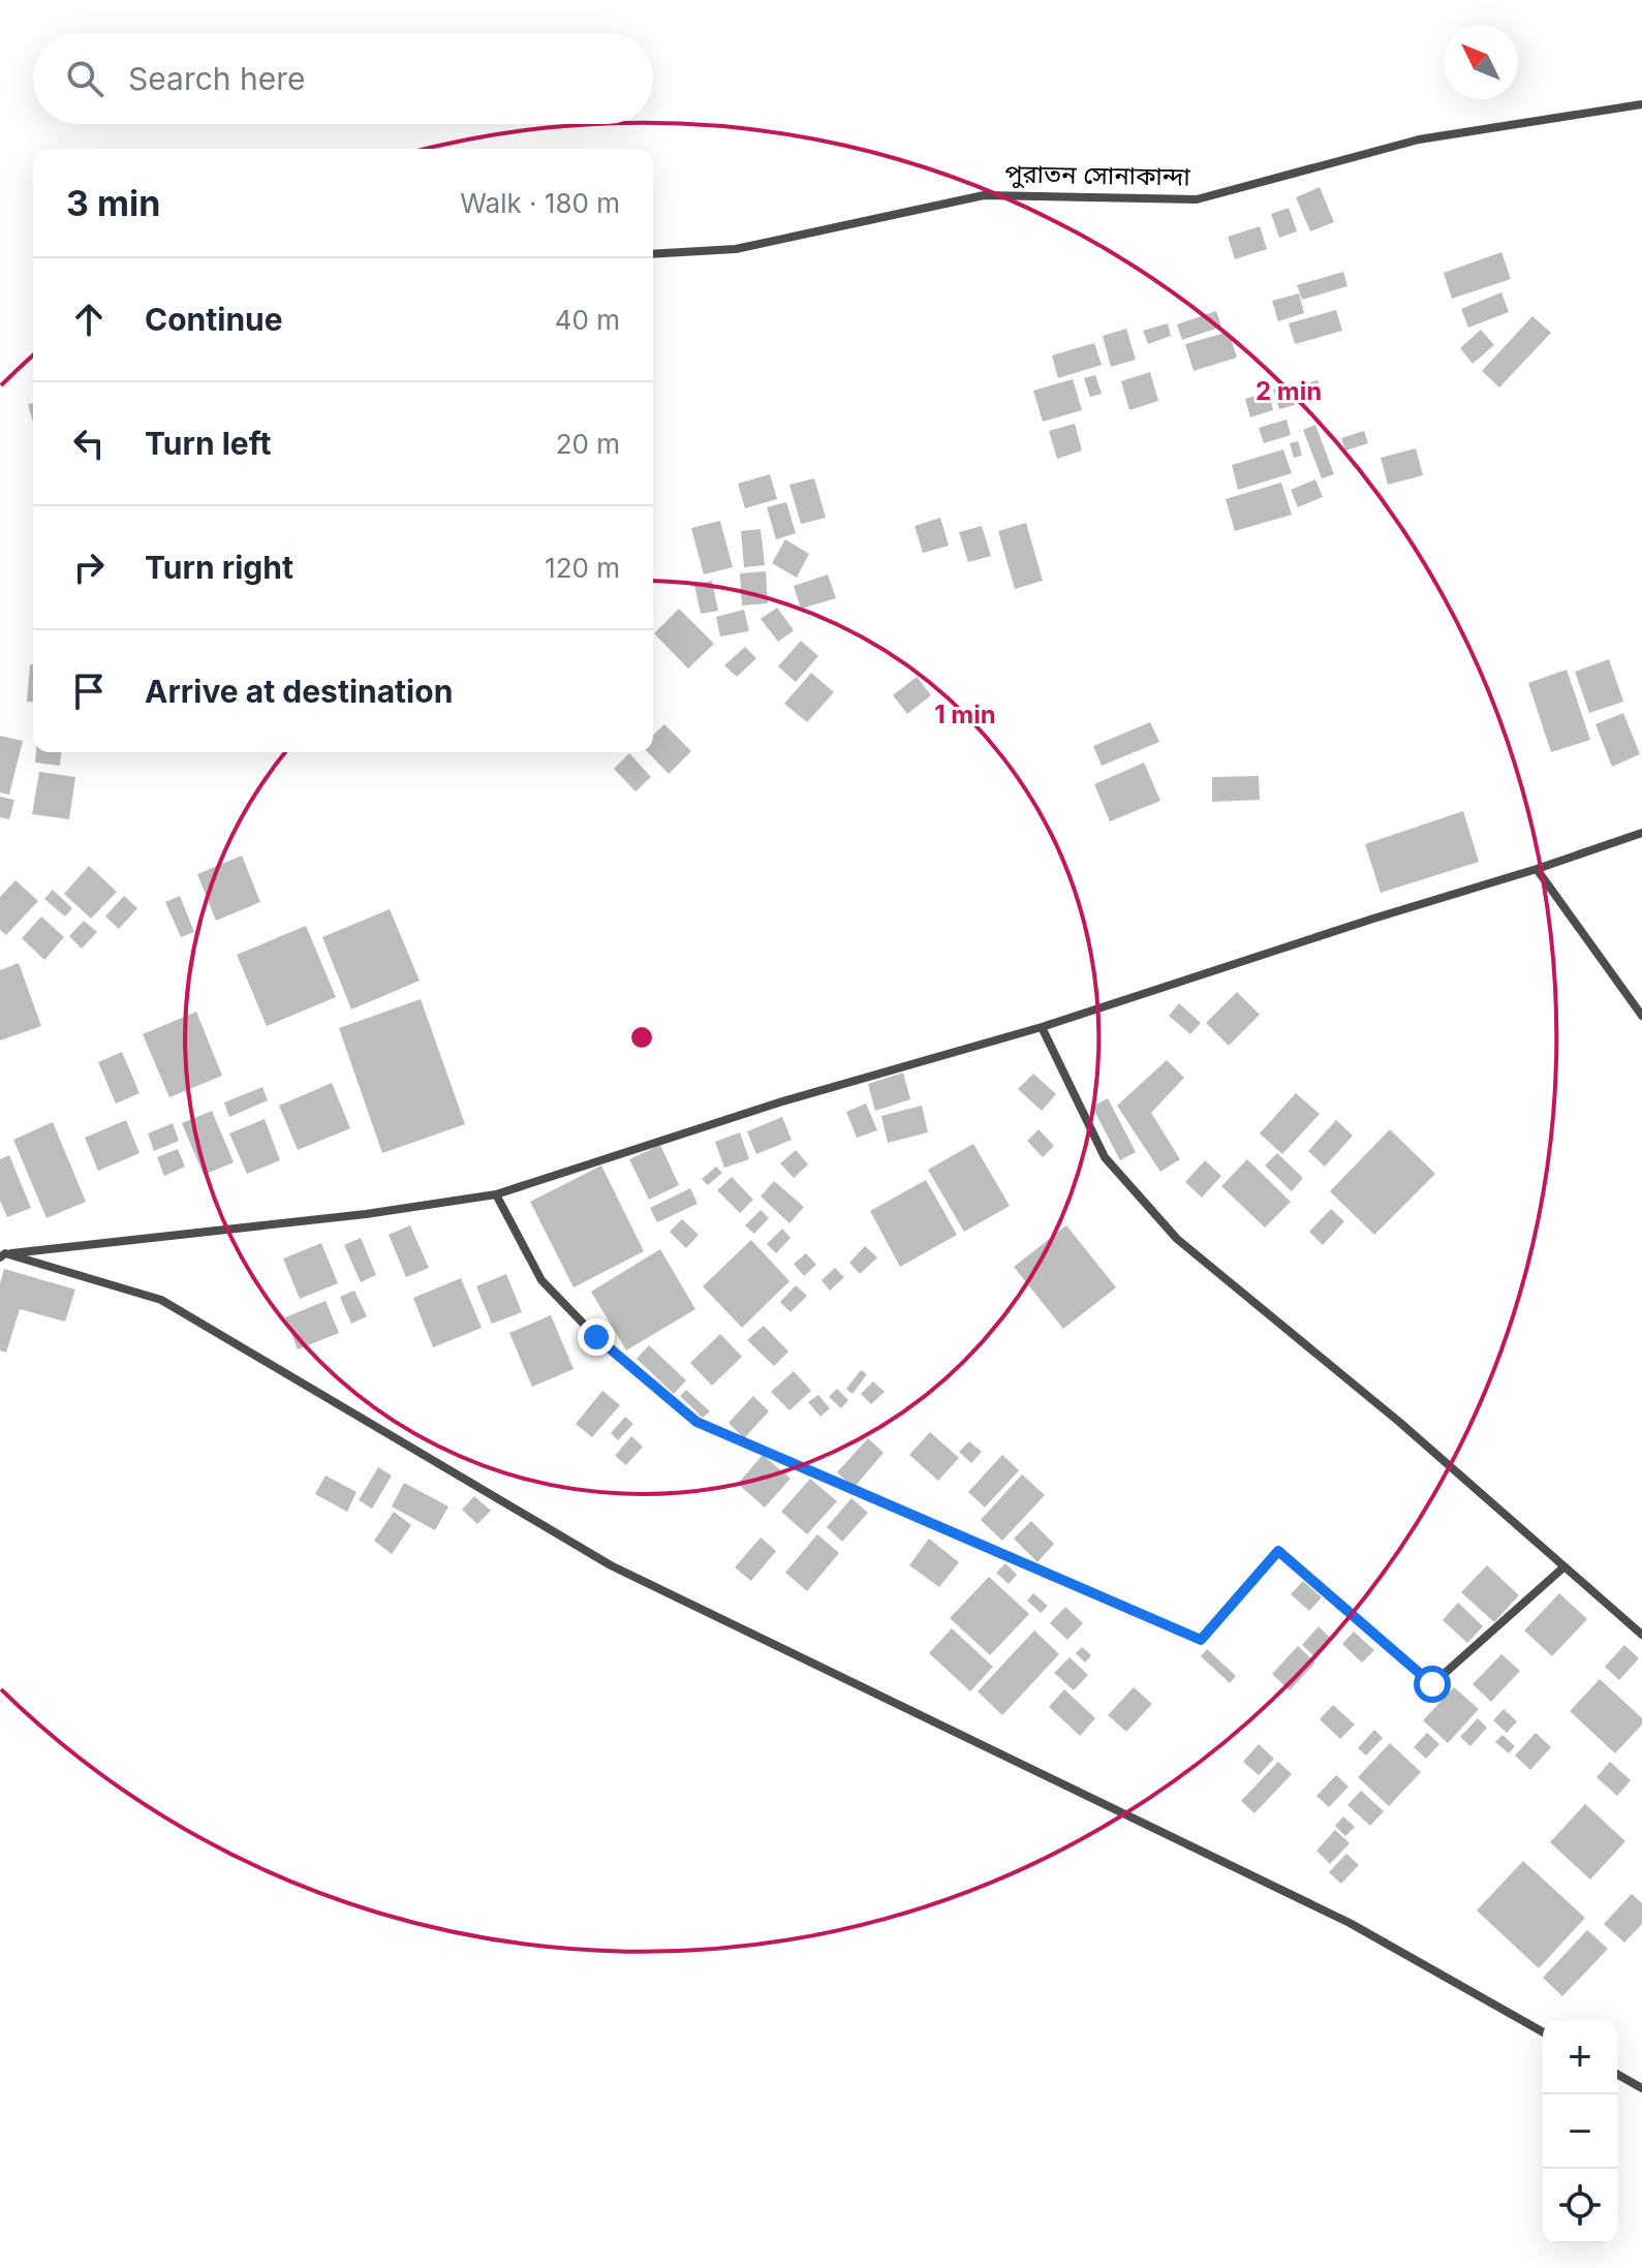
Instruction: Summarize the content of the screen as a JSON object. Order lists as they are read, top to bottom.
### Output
{
  "streets": {
    "street": ["পুরাতন সোনাকান্দা"]
  },
  "north": "top left",
  "page": {
    "search": "Search here",
    "heading": ["3 min", "Walk · 180 m"],
    "list": [
      ["Continue", "40 m"],
      ["Turn left", "20 m"],
      ["Turn right", "120 m"],
      "Arrive at destination"
    ],
    "map_buttons": ["+", "−"]
  },
  "rings": ["2 min", "1 min"]
}
